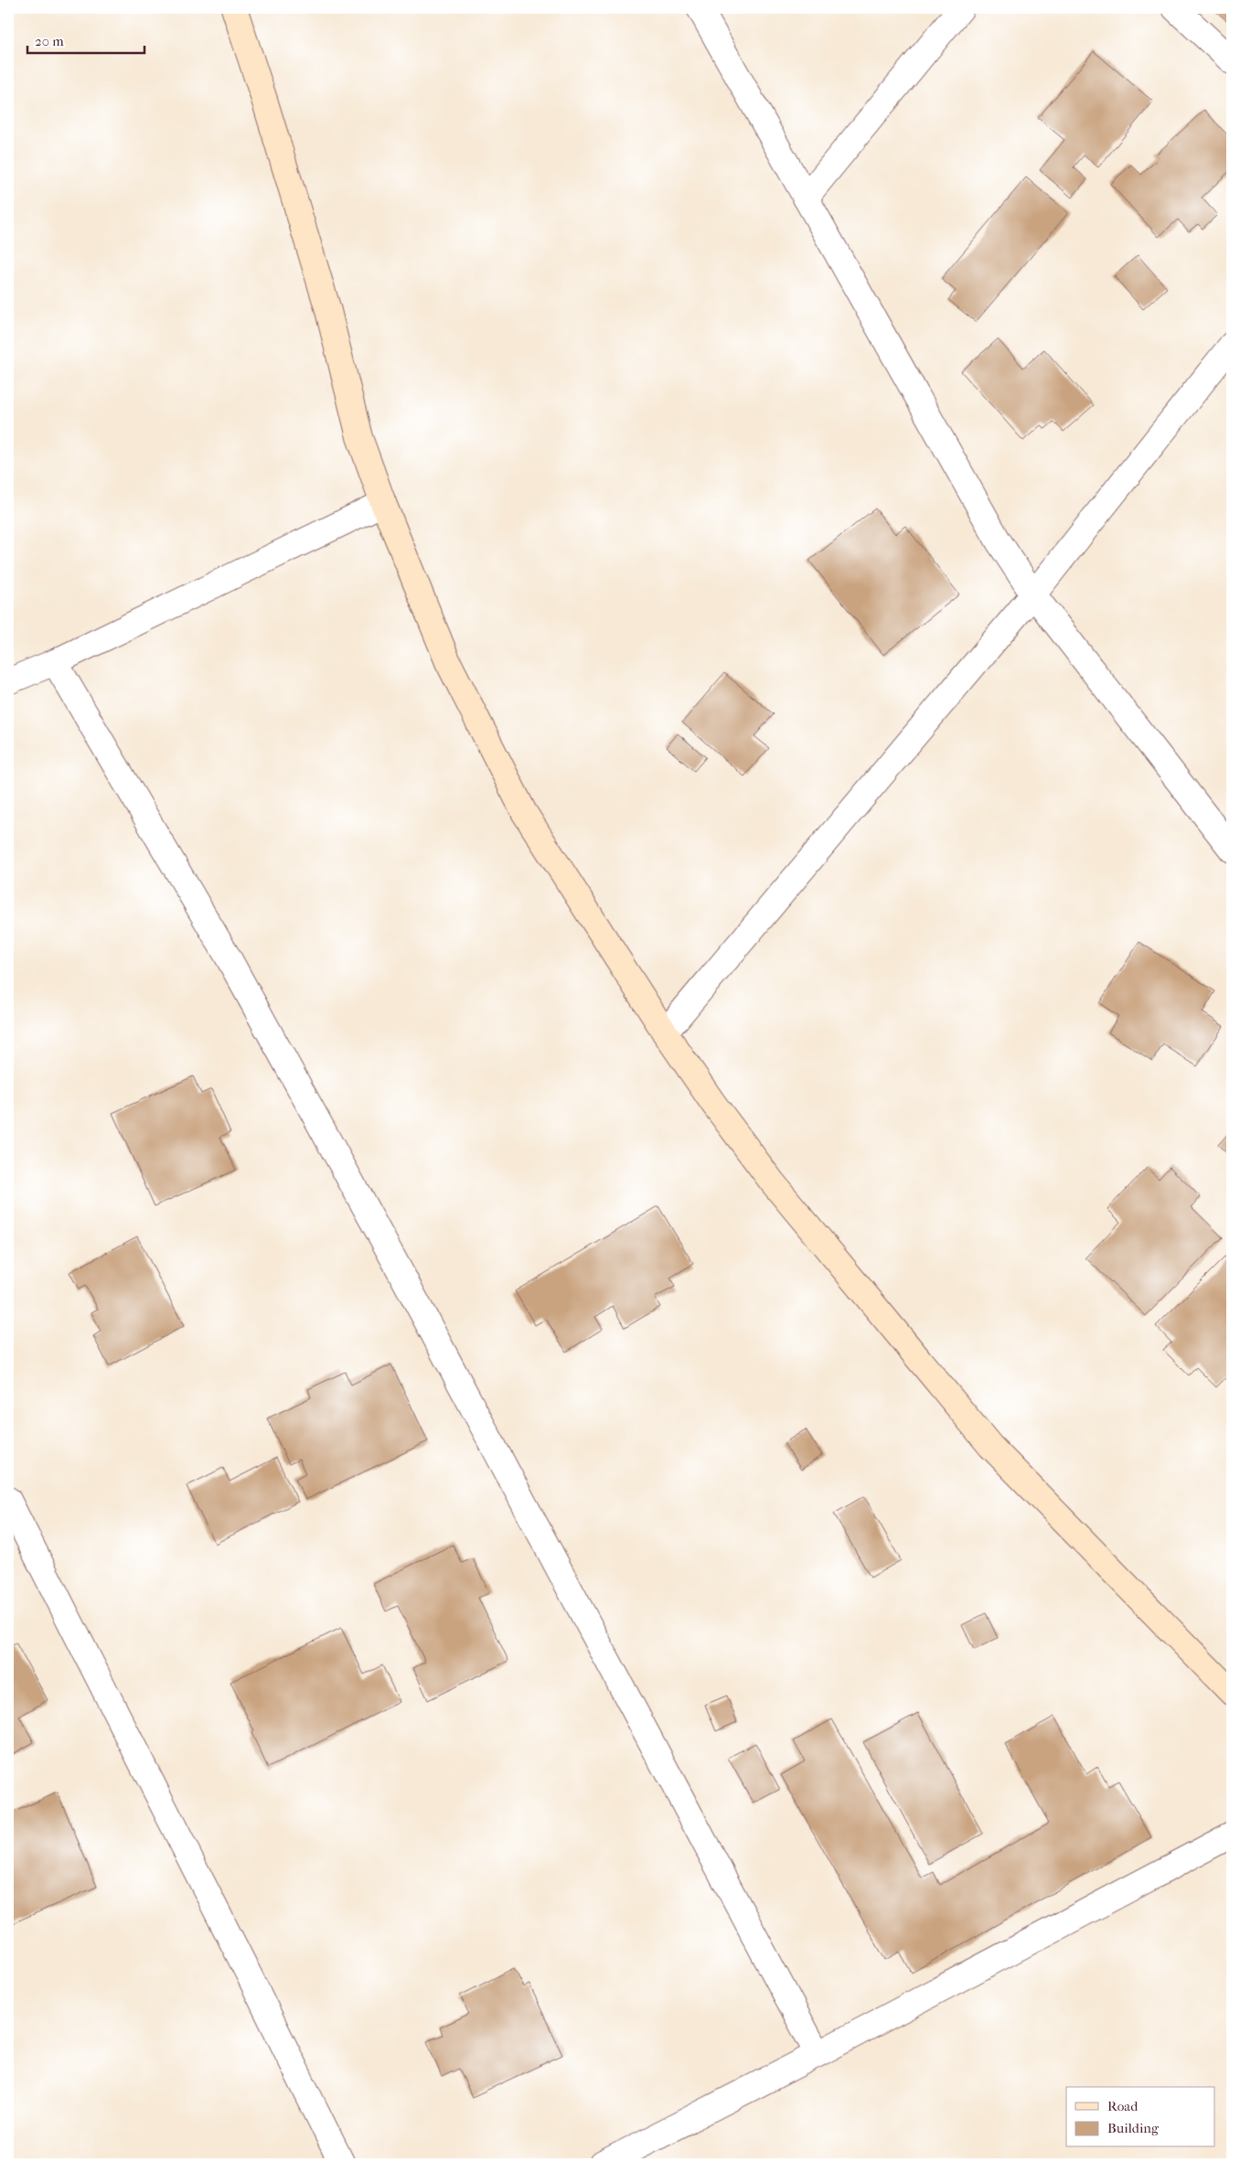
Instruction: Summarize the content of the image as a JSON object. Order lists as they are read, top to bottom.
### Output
{
  "legend": ["Road", "Building"],
  "scale_bar": "20 m"
}
